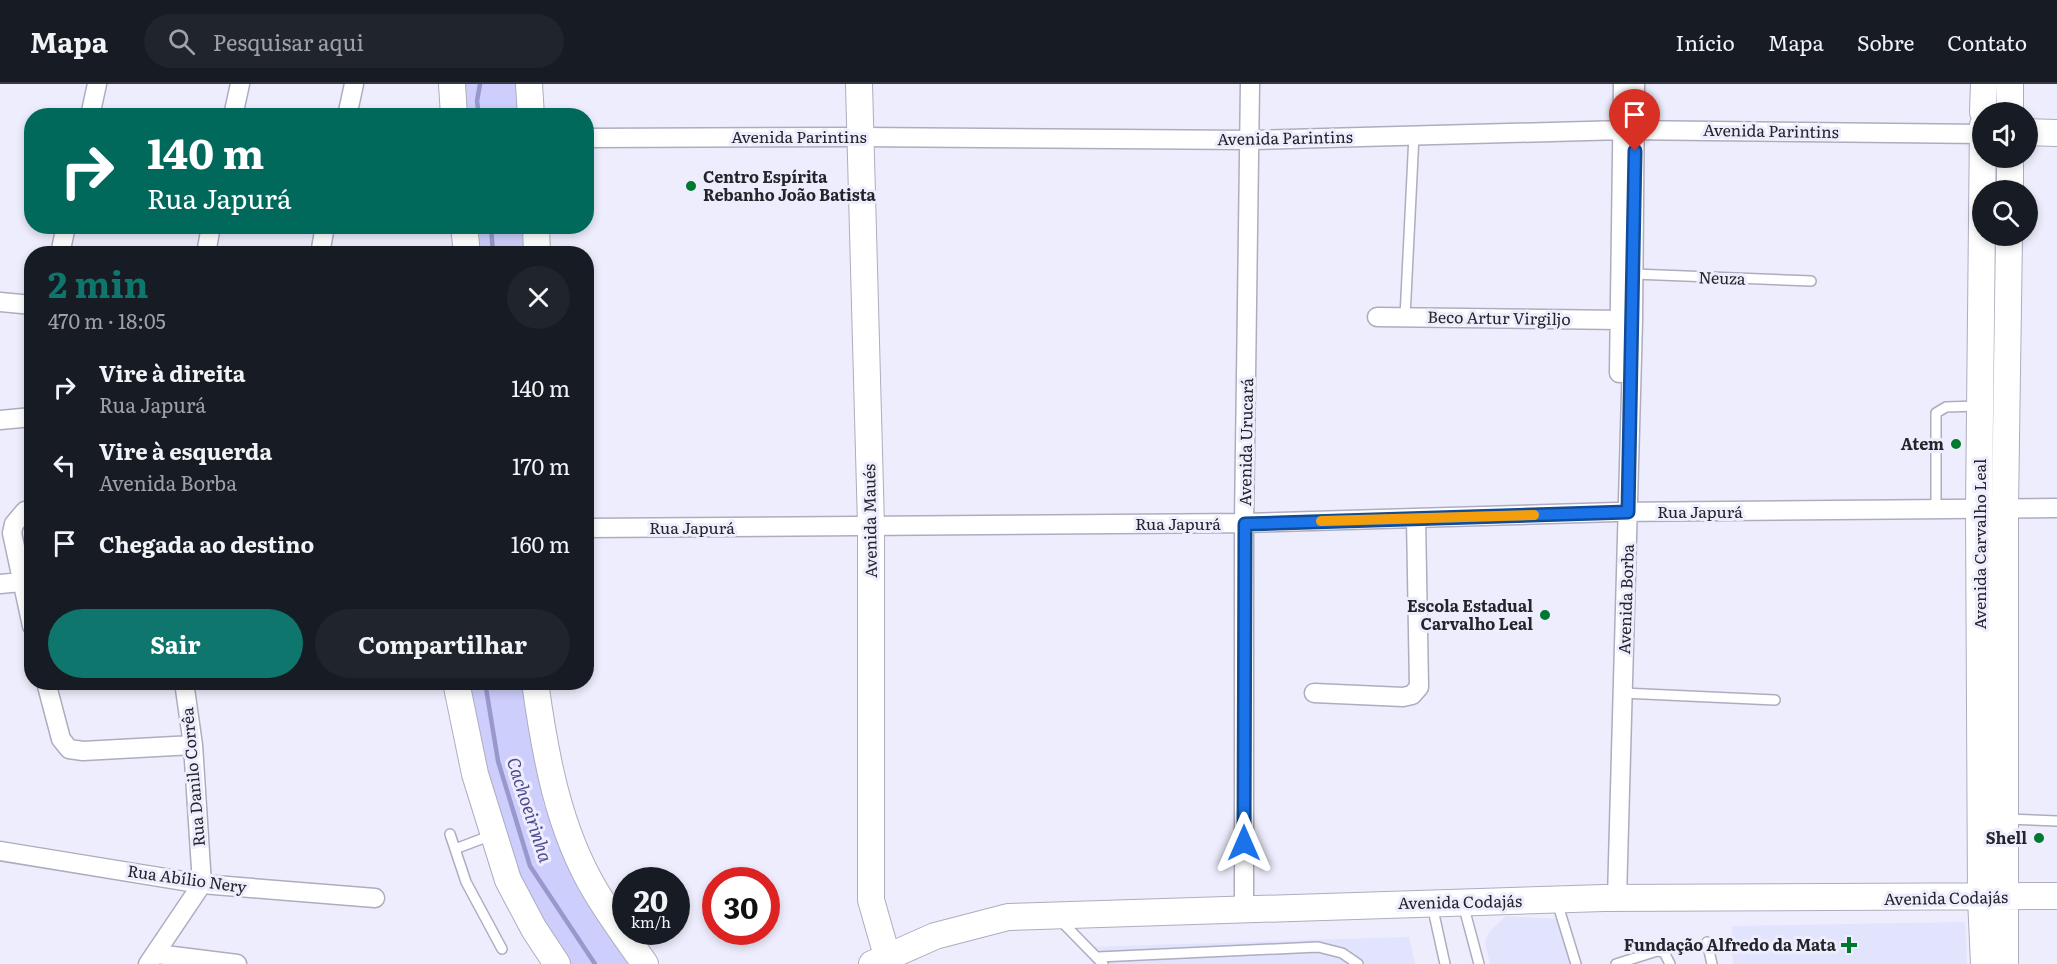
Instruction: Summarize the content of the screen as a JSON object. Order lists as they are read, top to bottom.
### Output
{
  "streets": {
    "street": [
      "Avenida Parintins",
      "Beco Artur Virgiljo",
      "Avenida Urucará",
      "Rua Japurá",
      "Avenida Maués",
      "Avenida Carvalho Leal",
      "Avenida Borba",
      "Rua Danilo Corrêa",
      "Rua Abílio Nery",
      "Avenida Codajás"
    ],
    "lane": ["Neuza"]
  },
  "crossings": [
    ["Avenida Parintins", "Avenida Urucará"],
    ["Avenida Parintins", "Avenida Maués"],
    ["Avenida Parintins", "Avenida Borba"],
    ["Neuza", "Avenida Borba"],
    ["Beco Artur Virgiljo", "Avenida Borba"],
    ["Avenida Urucará", "Rua Japurá"],
    ["Avenida Urucará", "Avenida Codajás"],
    ["Rua Japurá", "Avenida Maués"],
    ["Rua Japurá", "Avenida Carvalho Leal"],
    ["Rua Japurá", "Avenida Borba"],
    ["Avenida Maués", "Avenida Codajás"],
    ["Avenida Carvalho Leal", "Avenida Codajás"],
    ["Avenida Borba", "Avenida Codajás"],
    ["Rua Danilo Corrêa", "Rua Abílio Nery"]
  ],
  "water": ["Cachoeirinha"],
  "places": {
    "other": [
      "Centro Espírita Rebanho João Batista",
      "Atem",
      "Escola Estadual Carvalho Leal",
      "Shell"
    ],
    "health": ["Fundação Alfredo da Mata"]
  },
  "page": {
    "header": "Mapa",
    "search": "Pesquisar aqui",
    "nav": [
      "Início",
      "Mapa",
      "Sobre",
      "Contato"
    ],
    "turn": ["140 m", "Rua Japurá"],
    "heading": ["2 min", "470 m · 18:05"],
    "list": [
      {
        "name": "Vire à direita",
        "note": "Rua Japurá",
        "value": "140 m"
      },
      {
        "name": "Vire à esquerda",
        "note": "Avenida Borba",
        "value": "170 m"
      },
      {
        "name": "Chegada ao destino",
        "value": "160 m"
      }
    ],
    "buttons": ["Sair", "Compartilhar"],
    "speed": "20 km/h",
    "limit": "30"
  }
}
